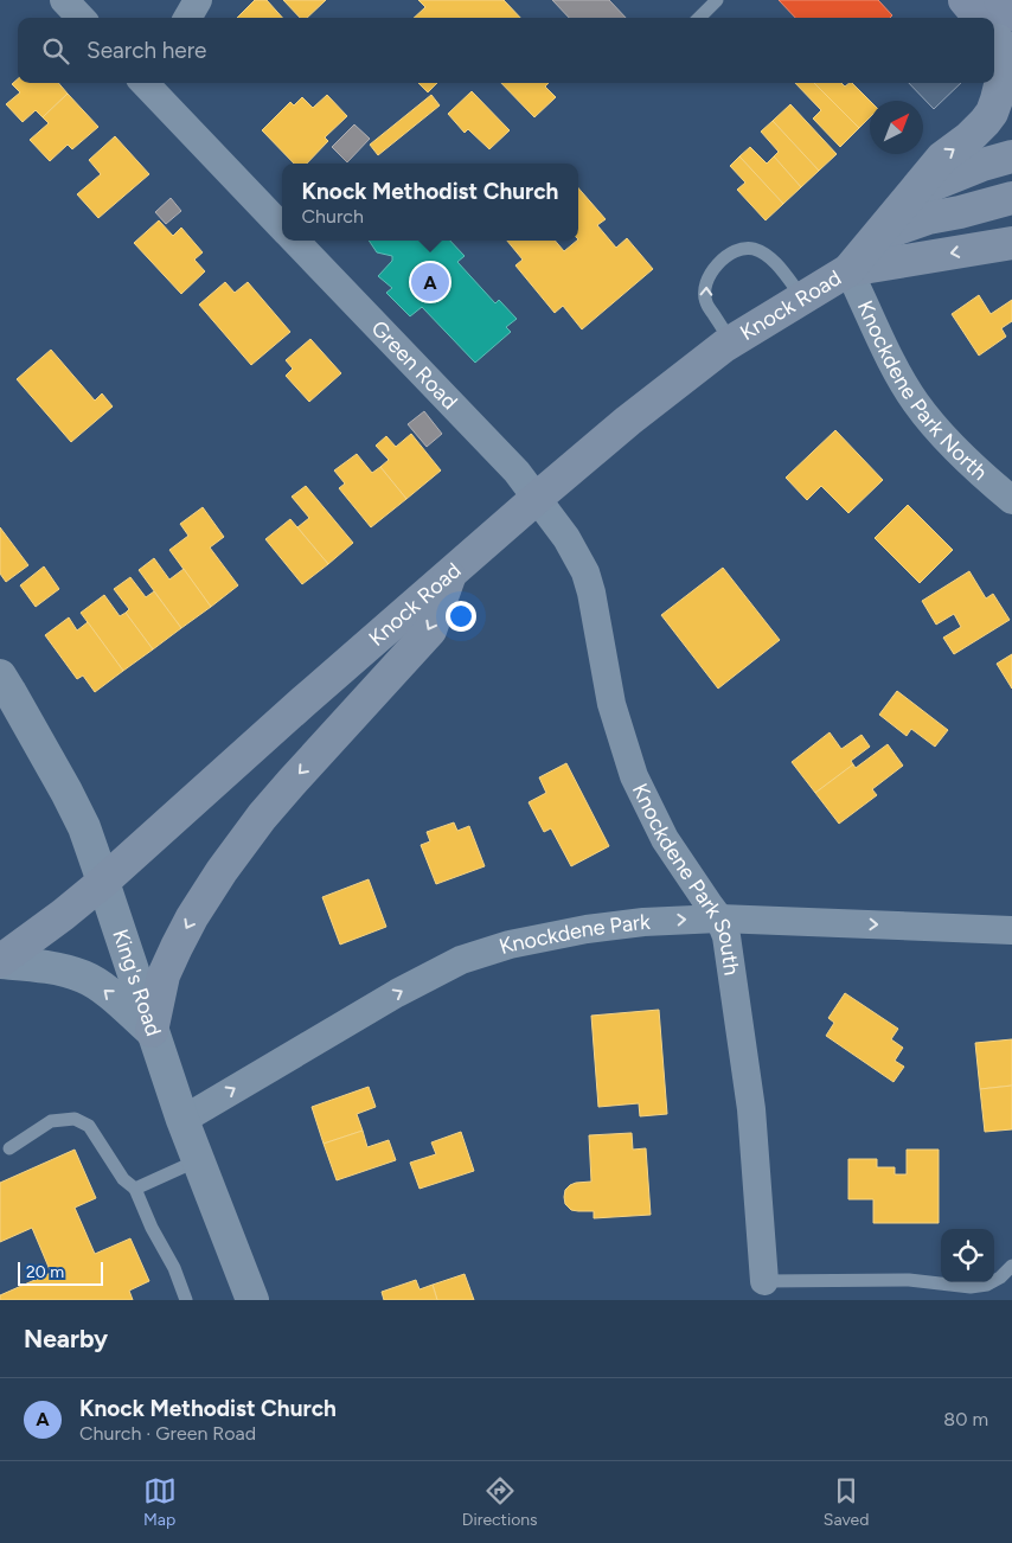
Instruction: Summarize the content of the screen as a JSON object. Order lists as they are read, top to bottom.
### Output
{
  "streets": {
    "highway": ["Knock Road"],
    "street": [
      "Green Road",
      "Knockdene Park North",
      "Knockdene Park South",
      "Knockdene Park",
      "King's Road"
    ]
  },
  "crossings": [
    ["Knock Road", "Green Road"],
    ["Knock Road", "Knockdene Park North"],
    ["Knock Road", "Knockdene Park South"],
    ["Knock Road", "King's Road"],
    ["Green Road", "Knockdene Park South"],
    ["Knockdene Park South", "Knockdene Park"],
    ["Knockdene Park", "King's Road"]
  ],
  "one_way": ["Knockdene Park"],
  "scale_bar": "20 m",
  "north": "top right",
  "page": {
    "search": "Search here",
    "popup": ["Knock Methodist Church", "Church"],
    "pins": "A",
    "scale": "20 m",
    "heading": "Nearby",
    "list": [
      {
        "mark": "A",
        "name": "Knock Methodist Church",
        "note": "Church · Green Road",
        "value": "80 m"
      }
    ],
    "nav": ["Map", "Directions", "Saved"]
  }
}
